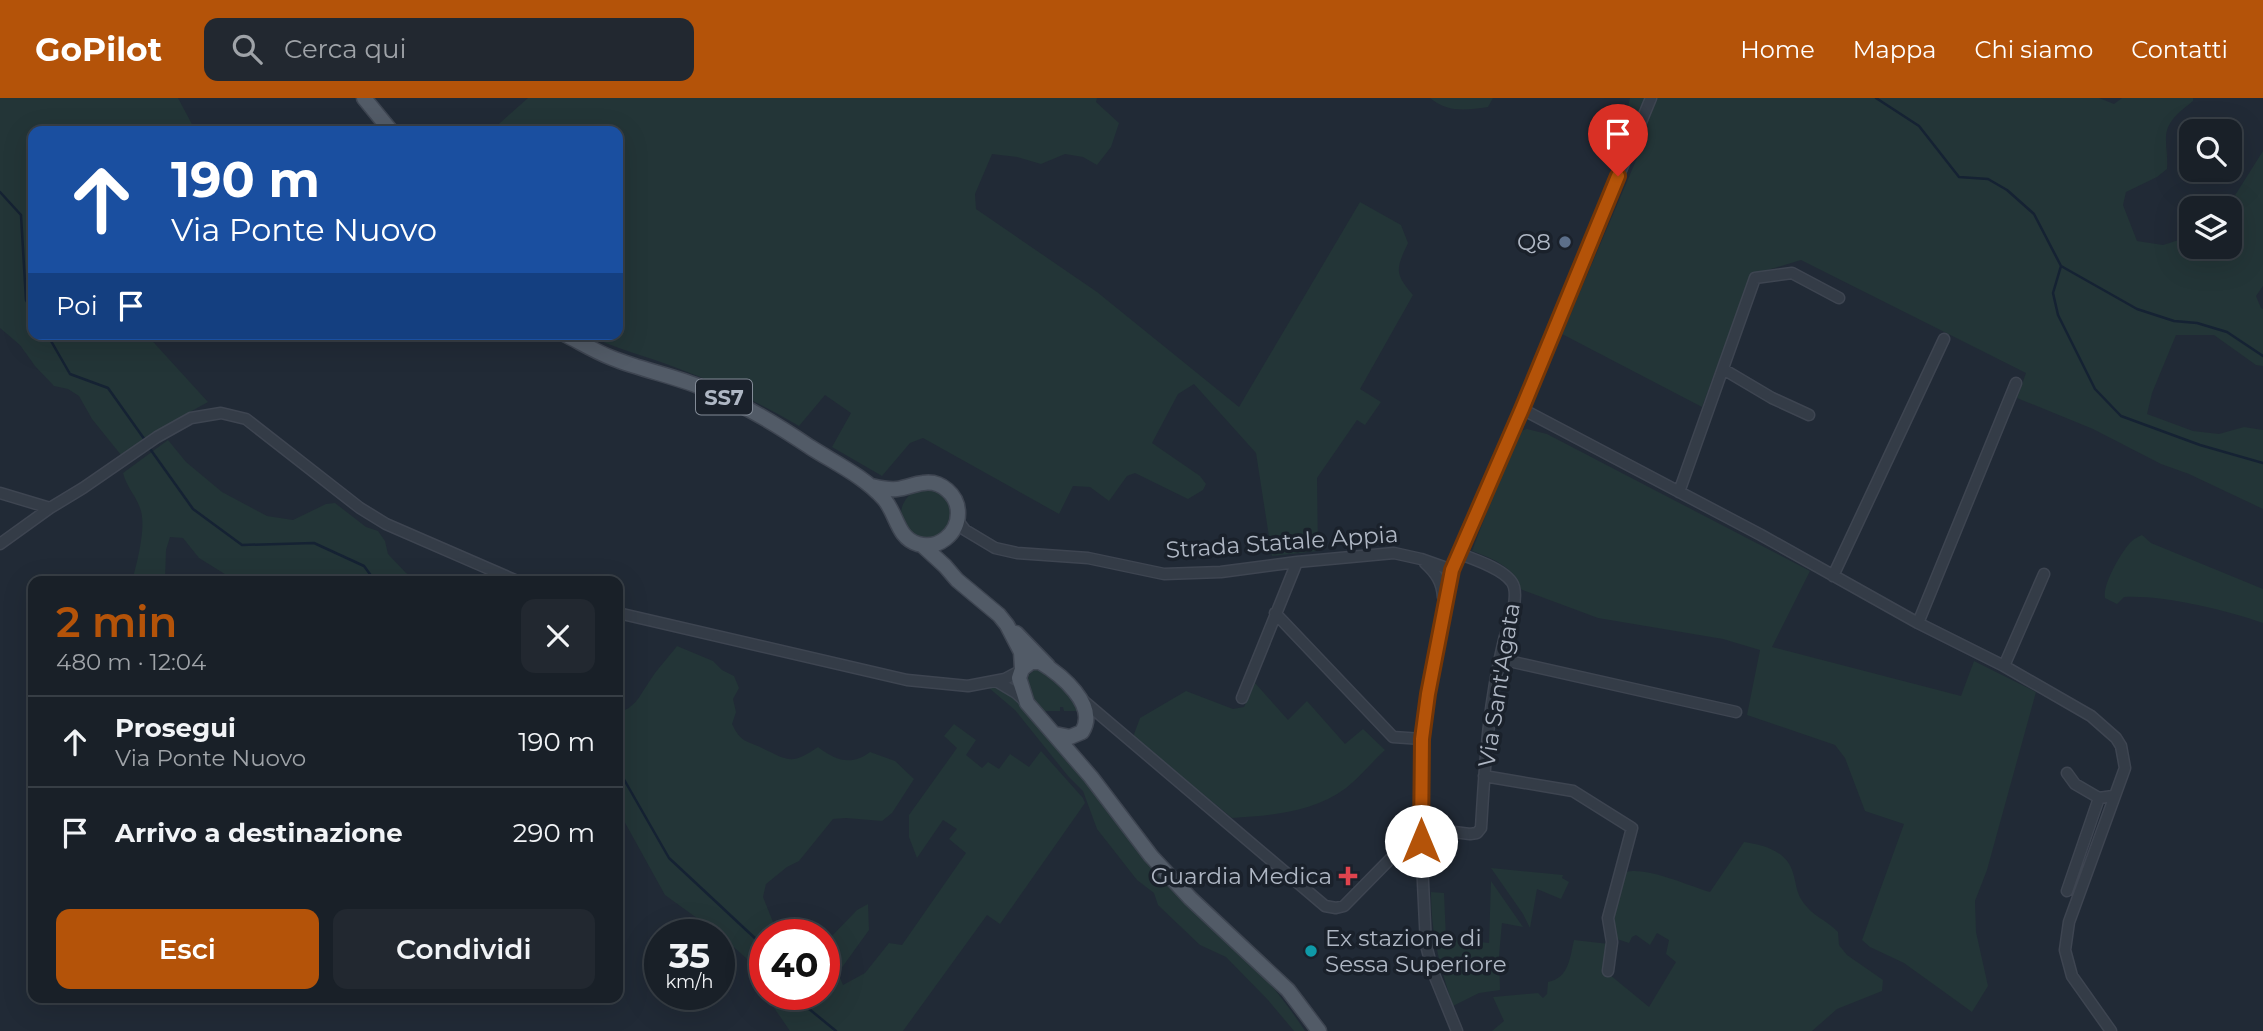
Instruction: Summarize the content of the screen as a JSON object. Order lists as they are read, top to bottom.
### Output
{
  "streets": {
    "main road": ["SS7", "Strada Statale Appia"],
    "street": ["Via Sant'Agata"]
  },
  "crossings": [
    ["SS7", "Strada Statale Appia"],
    ["Strada Statale Appia", "Via Sant'Agata"]
  ],
  "places": {
    "other": ["Q8", "Ex stazione di Sessa Superiore"],
    "health": ["Guardia Medica"]
  },
  "page": {
    "header": "GoPilot",
    "search": "Cerca qui",
    "nav": [
      "Home",
      "Mappa",
      "Chi siamo",
      "Contatti"
    ],
    "turn": ["190 m", "Via Ponte Nuovo"],
    "then": "Poi",
    "heading": ["2 min", "480 m · 12:04"],
    "list": [
      {
        "name": "Prosegui",
        "note": "Via Ponte Nuovo",
        "value": "190 m"
      },
      {
        "name": "Arrivo a destinazione",
        "value": "290 m"
      }
    ],
    "buttons": ["Esci", "Condividi"],
    "speed": "35 km/h",
    "limit": "40"
  }
}
